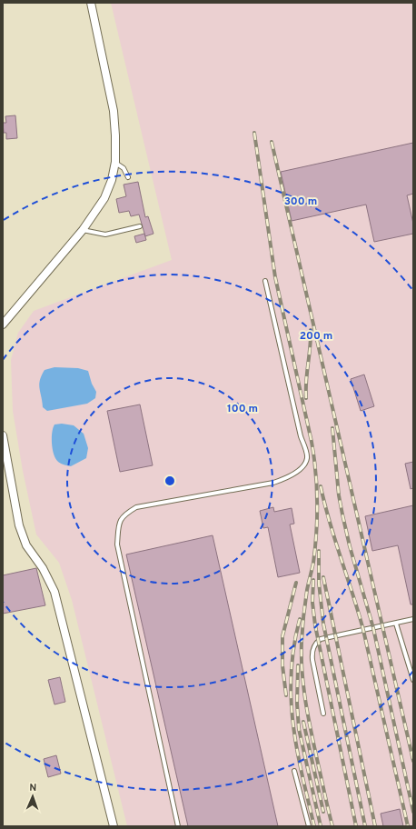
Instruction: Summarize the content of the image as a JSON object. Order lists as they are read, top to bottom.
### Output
{
  "north": "top",
  "rings": ["300 m", "200 m", "100 m"]
}
